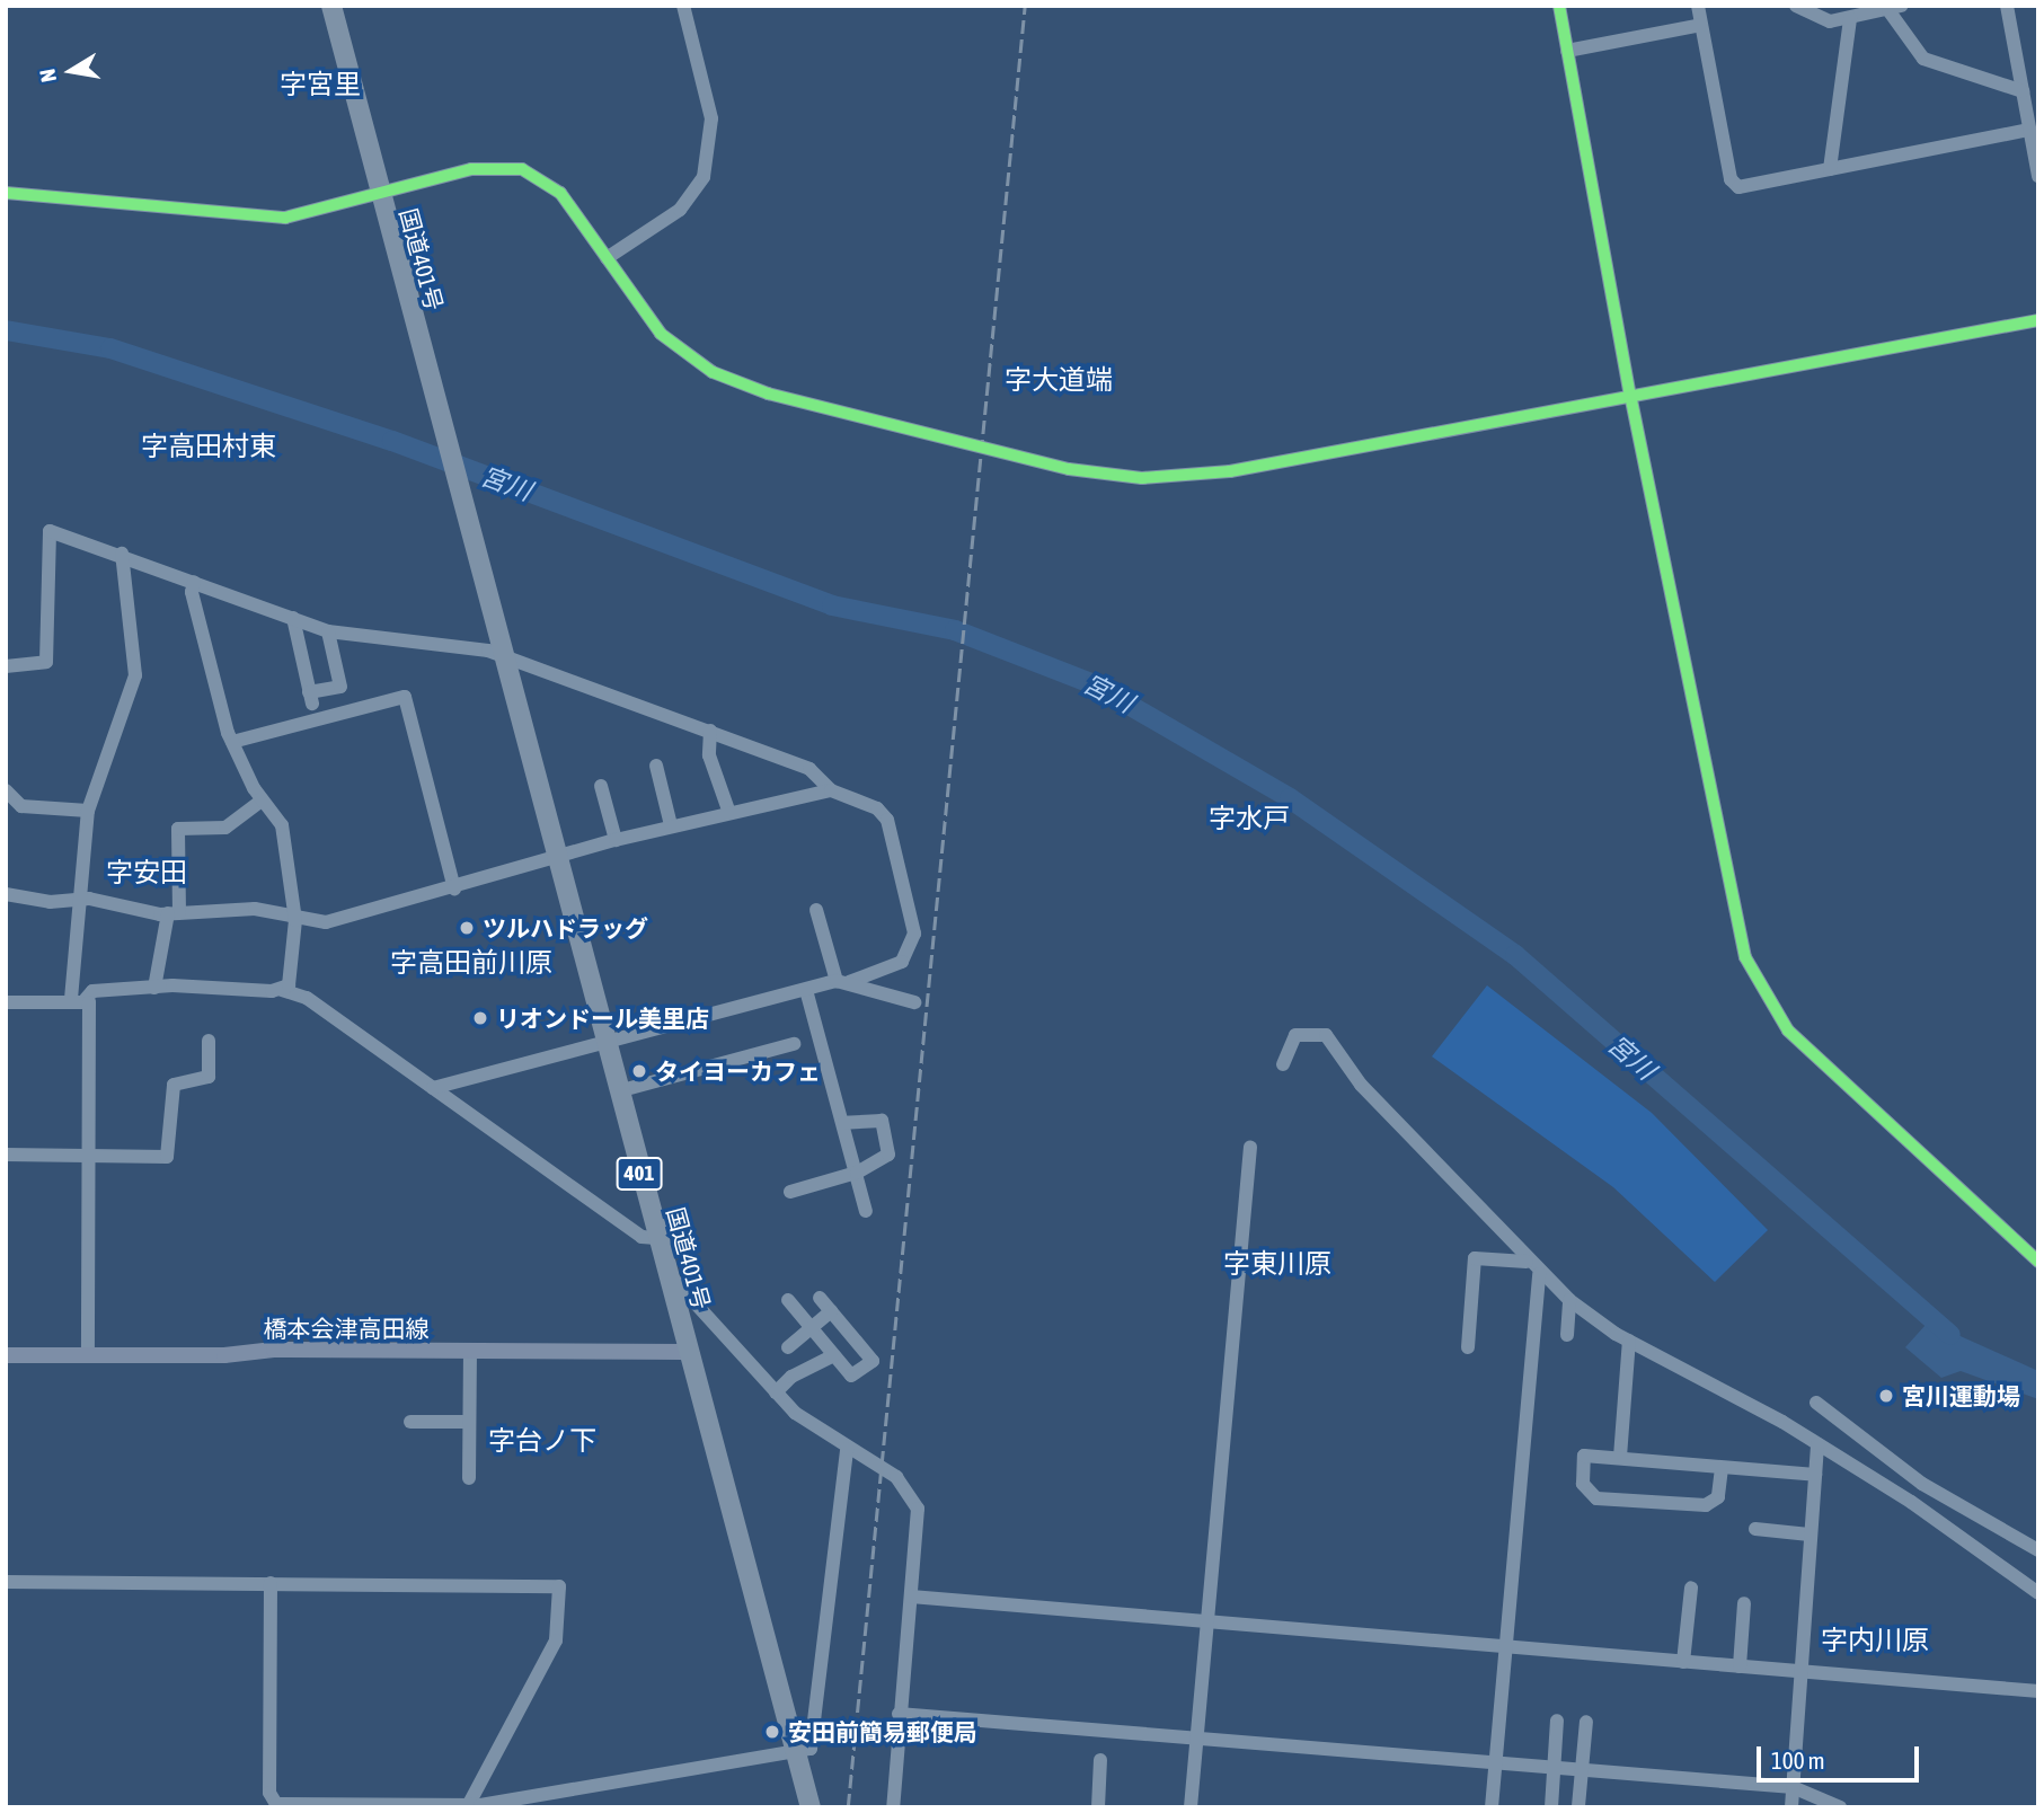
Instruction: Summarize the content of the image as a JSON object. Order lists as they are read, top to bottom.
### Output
{
  "streets": {
    "highway": ["国道401号", "401"],
    "main road": ["橋本会津高田線"]
  },
  "crossings": [
    ["国道401号", "橋本会津高田線"]
  ],
  "districts": [
    "字宮里",
    "字大道端",
    "字高田村東",
    "字水戸",
    "字安田",
    "字高田前川原",
    "字東川原",
    "字台ノ下",
    "字内川原"
  ],
  "water": ["宮川"],
  "places": [
    "ツルハドラッグ",
    "リオンドール美里店",
    "タイヨーカフェ",
    "宮川運動場",
    "安田前簡易郵便局"
  ],
  "scale_bar": "100 m",
  "north": "left"
}
